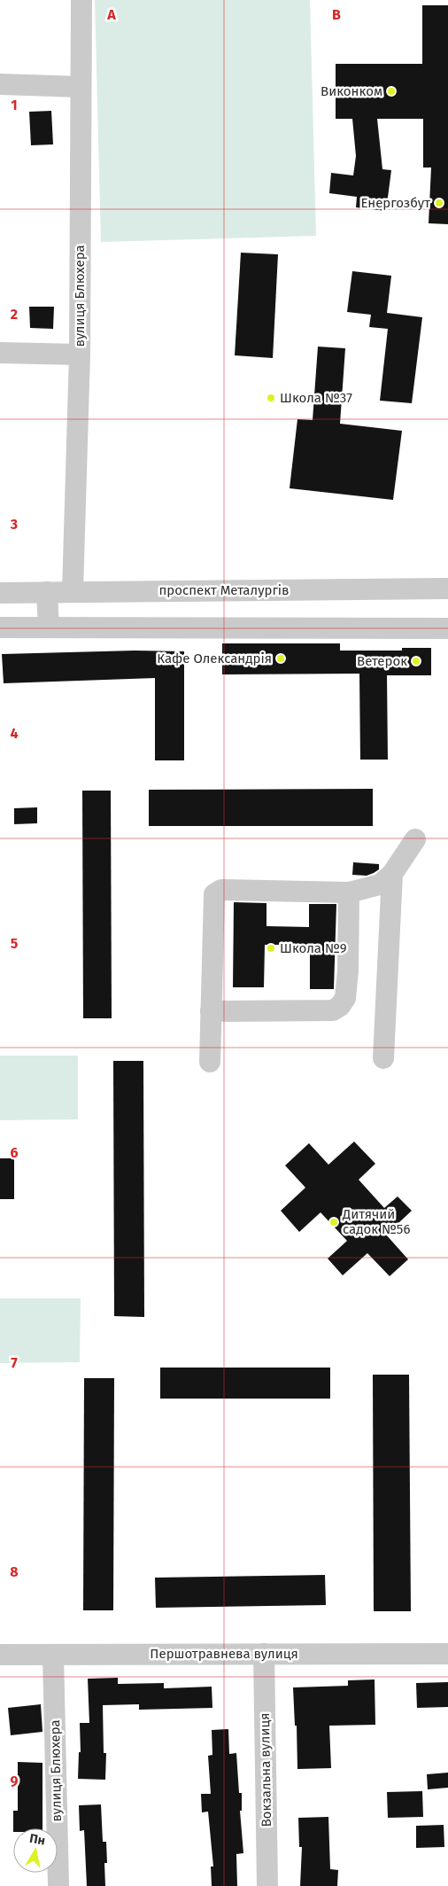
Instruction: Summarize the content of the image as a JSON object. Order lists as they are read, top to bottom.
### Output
{
  "streets": {
    "street": [
      "вулиця Блюхера",
      "проспект Металургів",
      "Першотравнева вулиця",
      "Вокзальна вулиця"
    ]
  },
  "crossings": [
    ["вулиця Блюхера", "проспект Металургів"],
    ["вулиця Блюхера", "Першотравнева вулиця"],
    ["Першотравнева вулиця", "Вокзальна вулиця"]
  ],
  "places": [
    "Виконком",
    "Енергозбут",
    "Школа №37",
    "Кафе Олександрія",
    "Ветерок",
    "Школа №9",
    "Дитячий садок №56"
  ],
  "north": "top",
  "grid": {
    "columns": ["A", "B"],
    "rows": [
      "1",
      "2",
      "3",
      "4",
      "5",
      "6",
      "7",
      "8",
      "9"
    ]
  }
}
